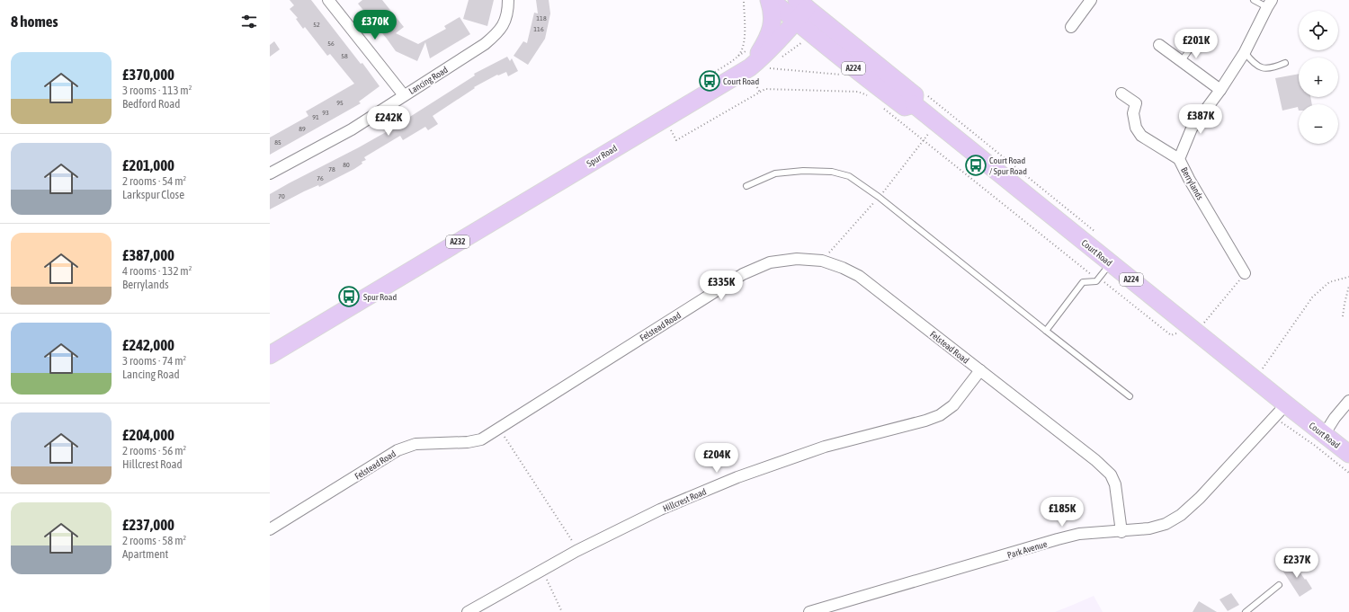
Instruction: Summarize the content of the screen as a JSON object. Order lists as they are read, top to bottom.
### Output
{
  "streets": {
    "main road": [
      "A224",
      "Spur Road",
      "A232",
      "Court Road"
    ],
    "street": [
      "Lancing Road",
      "Berrylands",
      "Felstead Road",
      "Hillcrest Road",
      "Park Avenue"
    ]
  },
  "crossings": [
    ["A224", "Spur Road"],
    ["A224", "Court Road"],
    ["Spur Road", "Court Road"],
    ["Court Road", "Park Avenue"],
    ["Felstead Road", "Hillcrest Road"],
    ["Felstead Road", "Park Avenue"]
  ],
  "places": {
    "bus stop": ["Court Road", "Court Road / Spur Road", "Spur Road"]
  },
  "house_numbers": [
    "118",
    "52",
    "116",
    "56",
    "58",
    "95",
    "93",
    "91",
    "89",
    "85",
    "80",
    "78",
    "76",
    "70"
  ],
  "page": {
    "heading": "8 homes",
    "price": [
      "£370K",
      "£201K",
      "£387K",
      "£242K",
      "£335K",
      "£204K",
      "£185K",
      "£237K"
    ],
    "map_buttons": ["+", "−"],
    "list": [
      {
        "name": "£370,000",
        "note": "3 rooms · 113 m² · Bedford Road"
      },
      {
        "name": "£201,000",
        "note": "2 rooms · 54 m² · Larkspur Close"
      },
      {
        "name": "£387,000",
        "note": "4 rooms · 132 m² · Berrylands"
      },
      {
        "name": "£242,000",
        "note": "3 rooms · 74 m² · Lancing Road"
      },
      {
        "name": "£204,000",
        "note": "2 rooms · 56 m² · Hillcrest Road"
      },
      {
        "name": "£237,000",
        "note": "2 rooms · 58 m² · Apartment"
      }
    ]
  }
}
